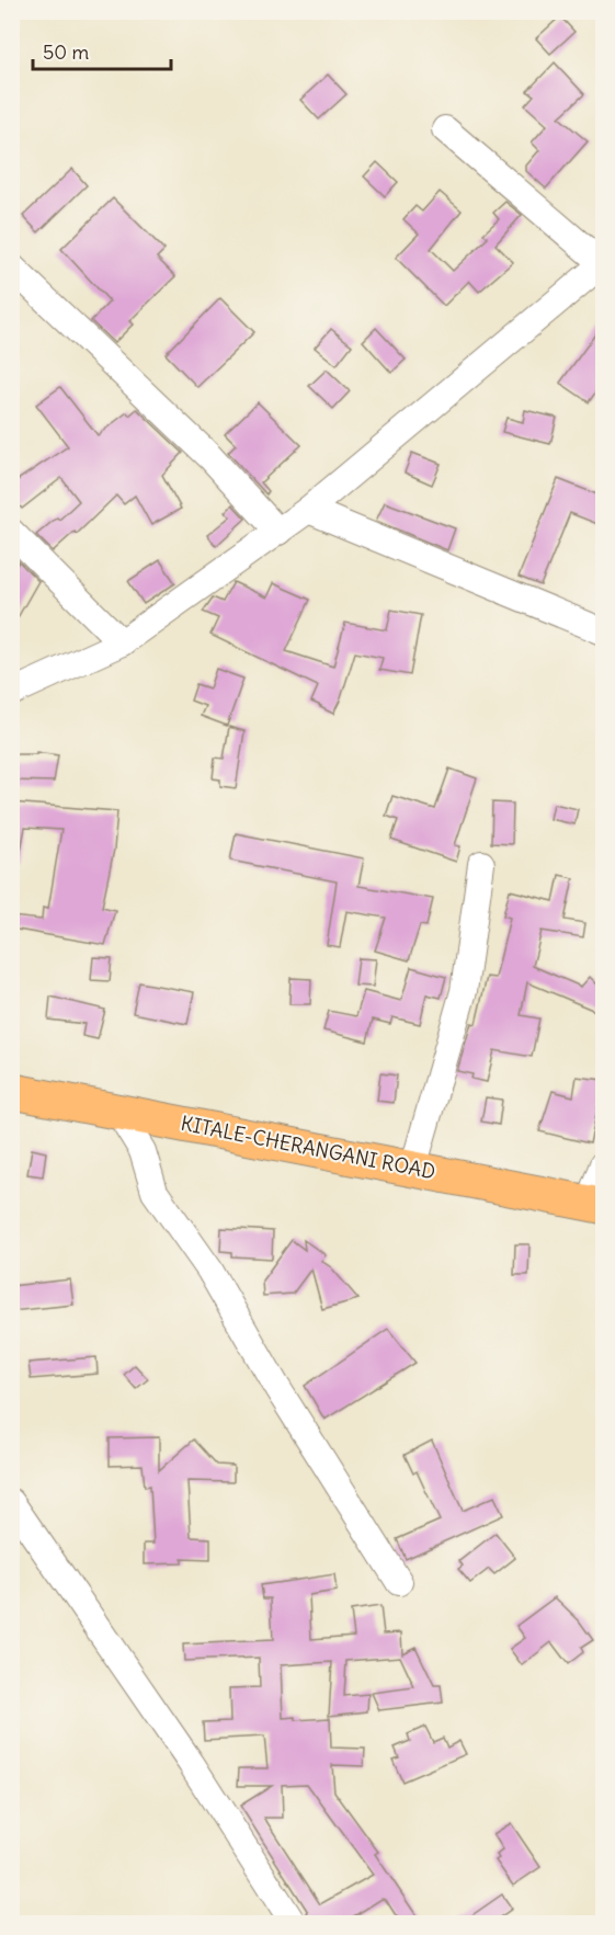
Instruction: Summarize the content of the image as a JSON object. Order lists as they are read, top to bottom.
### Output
{
  "streets": {
    "main road": ["KITALE-CHERANGANI ROAD"]
  },
  "scale_bar": "50 m"
}
